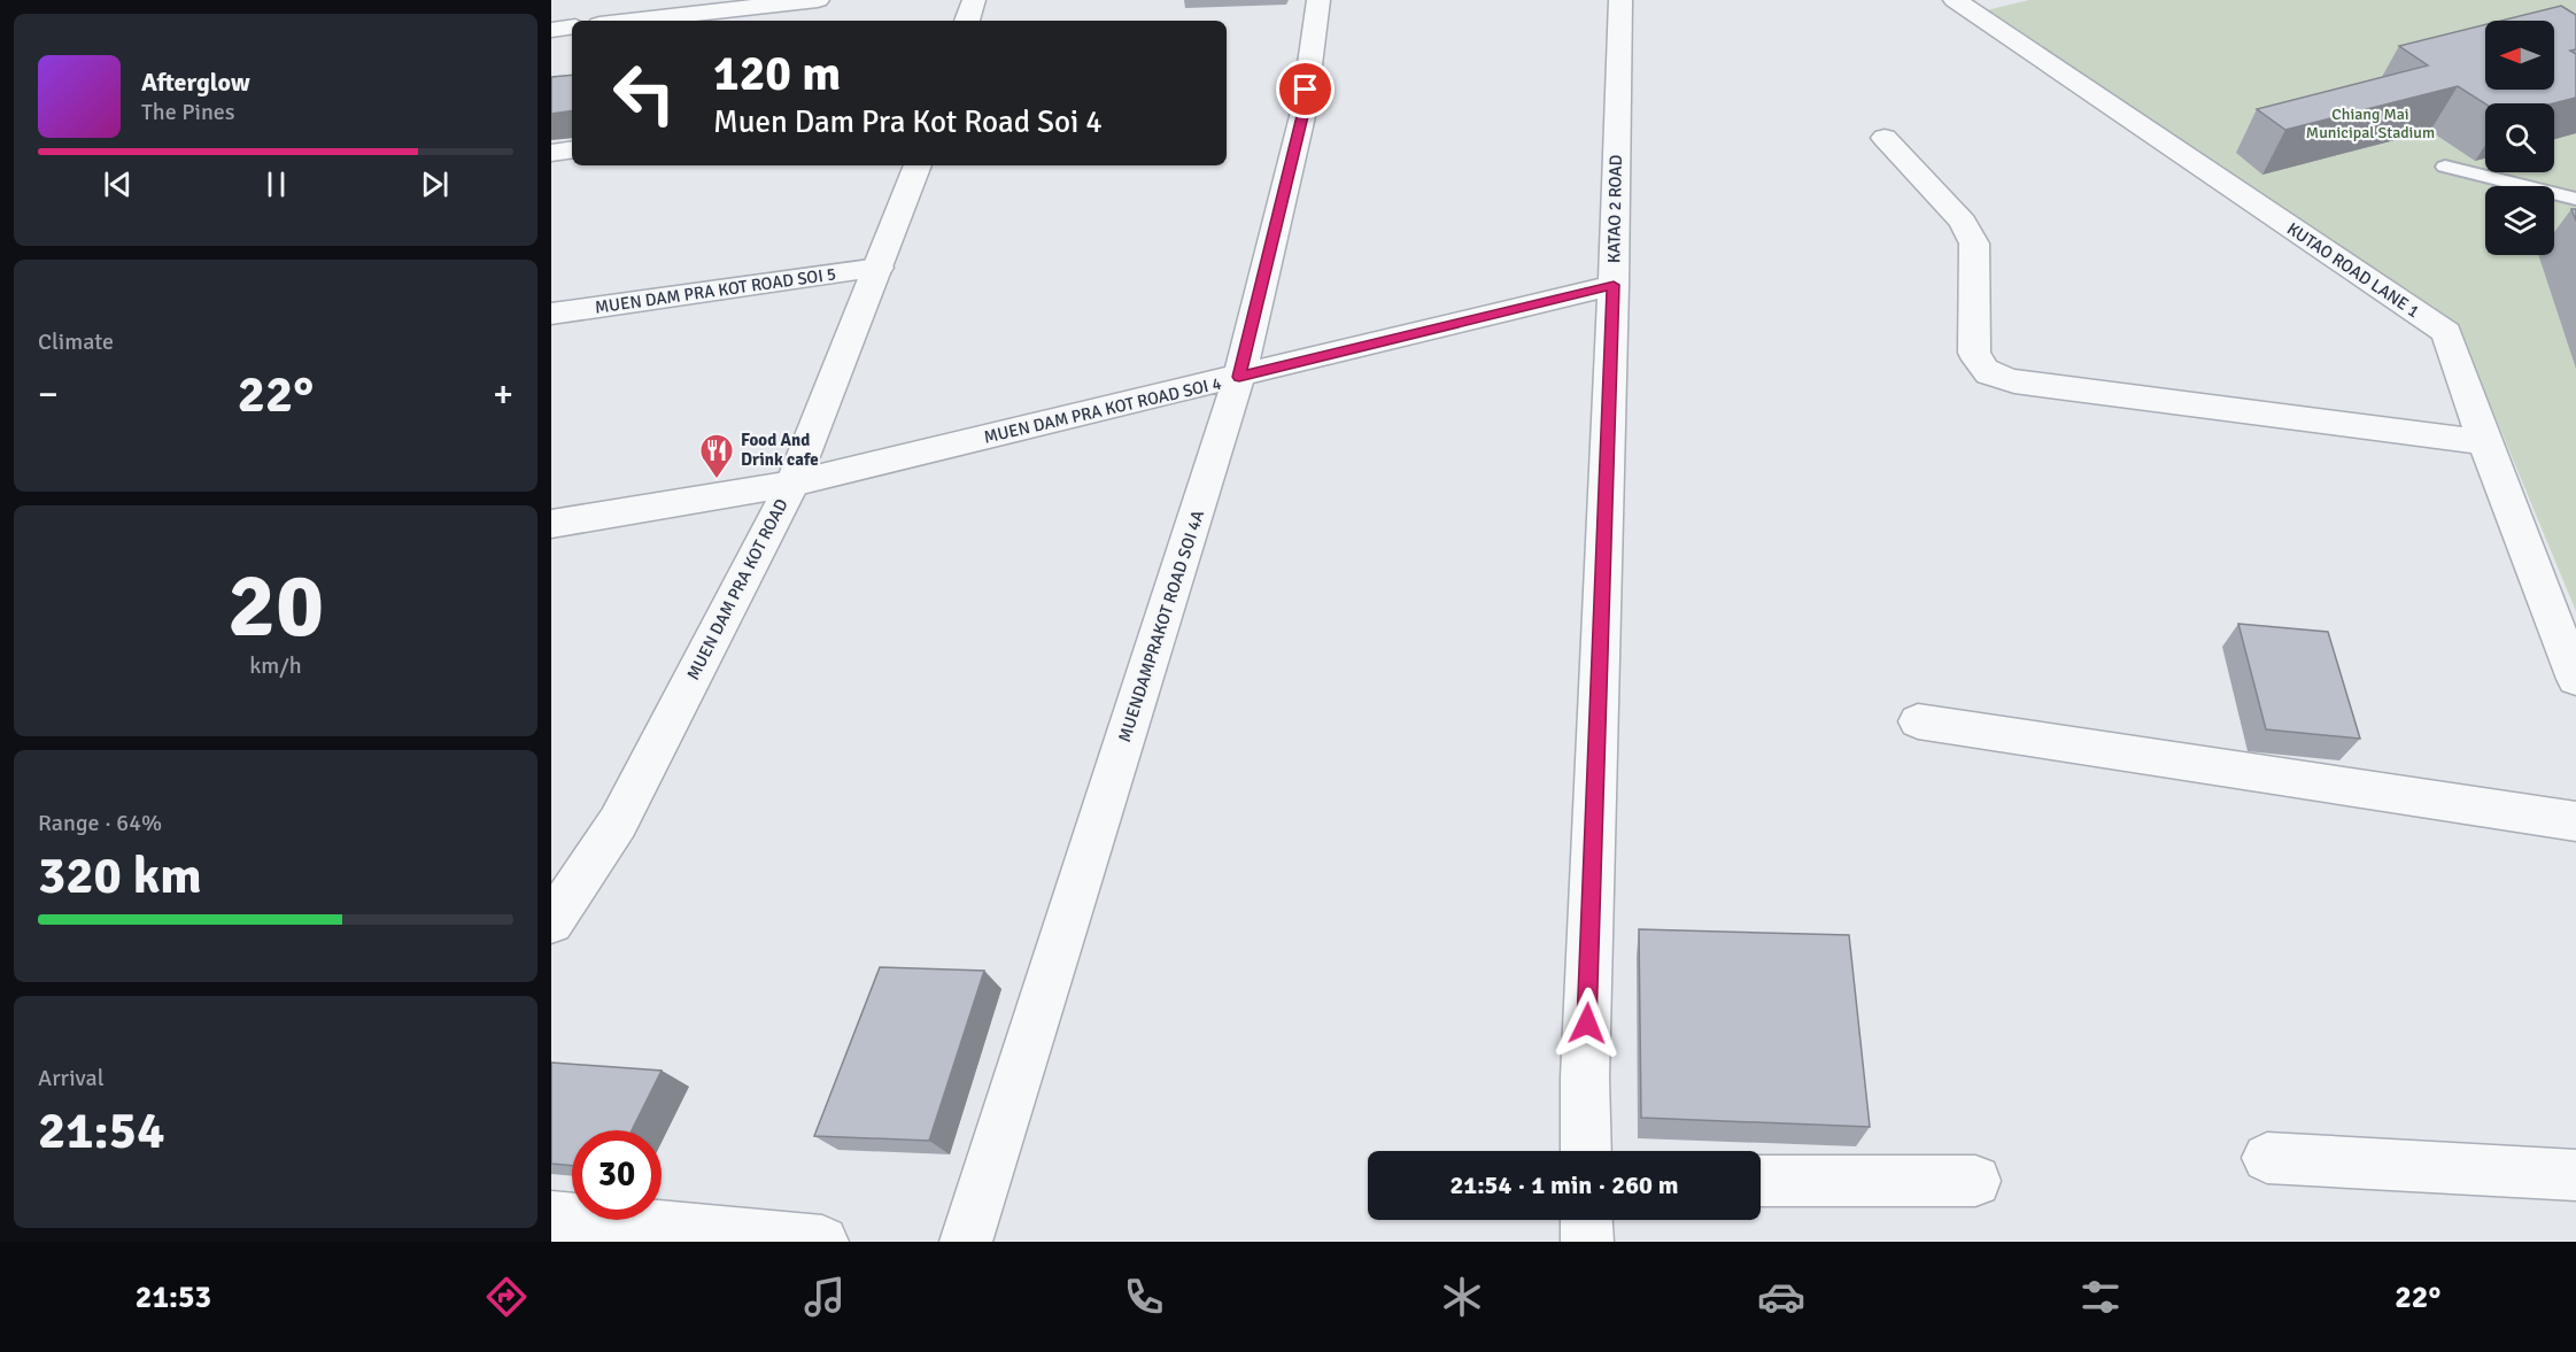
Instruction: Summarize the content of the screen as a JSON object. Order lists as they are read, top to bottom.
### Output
{
  "streets": {
    "street": [
      "KATAO 2 ROAD",
      "KUTAO ROAD LANE 1",
      "MUEN DAM PRA KOT ROAD SOI 5",
      "MUEN DAM PRA KOT ROAD SOI 4",
      "MUEN DAM PRA KOT ROAD",
      "MUENDAMPRAKOT ROAD SOI 4A"
    ]
  },
  "crossings": [
    ["KATAO 2 ROAD", "MUEN DAM PRA KOT ROAD SOI 4"],
    ["MUEN DAM PRA KOT ROAD SOI 5", "MUEN DAM PRA KOT ROAD"],
    ["MUEN DAM PRA KOT ROAD SOI 4", "MUEN DAM PRA KOT ROAD"],
    ["MUEN DAM PRA KOT ROAD SOI 4", "MUENDAMPRAKOT ROAD SOI 4A"]
  ],
  "parks": ["Chiang Mai Municipal Stadium"],
  "places": {
    "restaurant": ["Food And Drink cafe"]
  },
  "north": "left",
  "page": {
    "turn": ["120 m", "Muen Dam Pra Kot Road Soi 4"],
    "song": ["Afterglow", "The Pines"],
    "tile": [
      "Climate",
      ["20", "km/h"],
      ["Range · 64%", "320 km"],
      ["Arrival", "21:54"]
    ],
    "heat": ["−", "22°", "+"],
    "limit": "30",
    "trip": "21:54 · 1 min · 260 m",
    "tabs": ["21:53", "22°"]
  }
}
